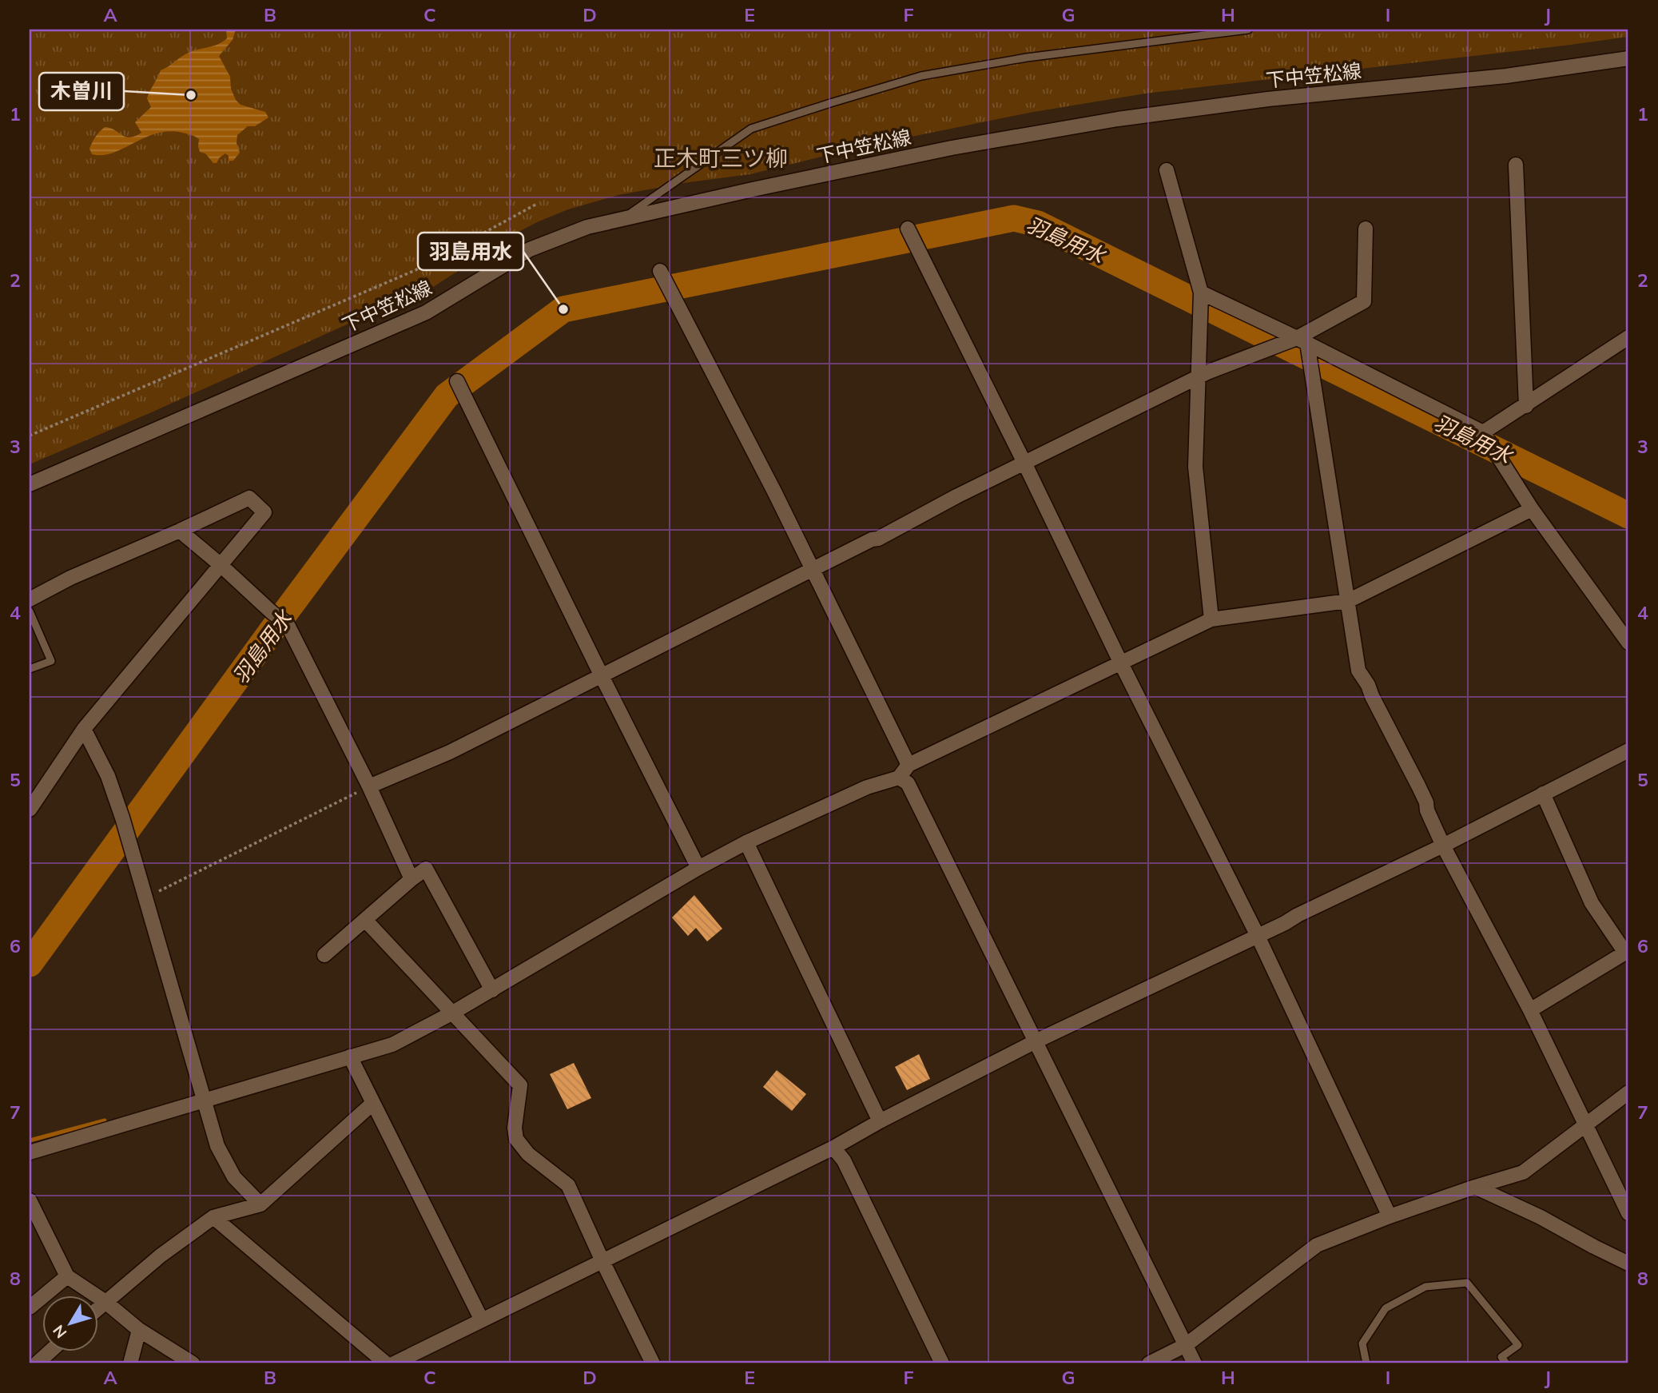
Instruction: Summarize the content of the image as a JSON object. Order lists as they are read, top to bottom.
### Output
{
  "streets": {
    "street": ["下中笠松線"]
  },
  "districts": ["正木町三ツ柳"],
  "water": ["羽島用水"],
  "places": ["木曽川", "羽島用水"],
  "north": "bottom left",
  "grid": {
    "columns": [
      "A",
      "B",
      "C",
      "D",
      "E",
      "F",
      "G",
      "H",
      "I",
      "J"
    ],
    "rows": [
      "1",
      "2",
      "3",
      "4",
      "5",
      "6",
      "7",
      "8"
    ]
  }
}
